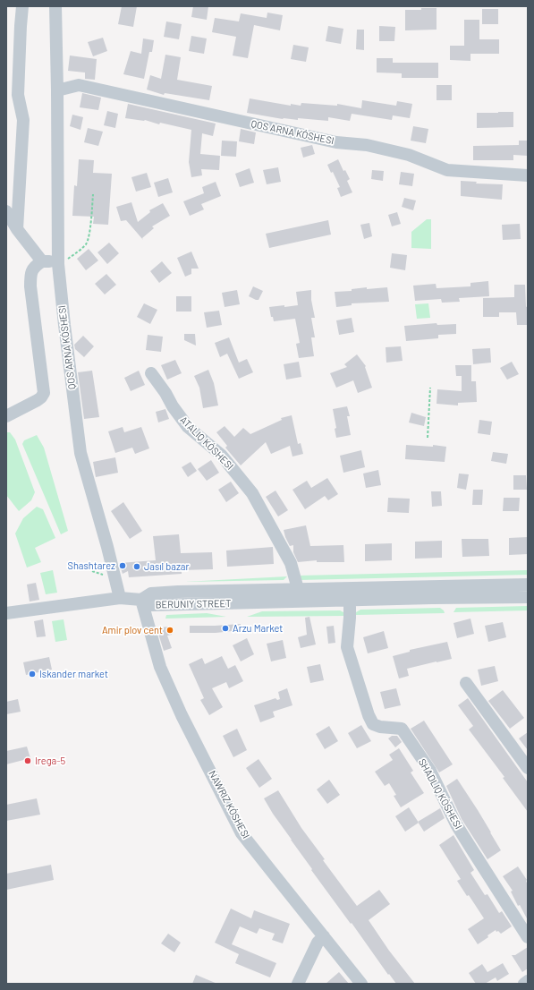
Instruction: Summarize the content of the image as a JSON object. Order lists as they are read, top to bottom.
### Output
{
  "streets": {
    "street": ["QOS ARNA KÓSHESI", "BERUNIY STREET"]
  },
  "places": [
    "Shashtarez",
    "Jasıl bazar",
    "Arzu Market",
    "Amir plov cent",
    "Iskander market",
    "Irega-5"
  ]
}
